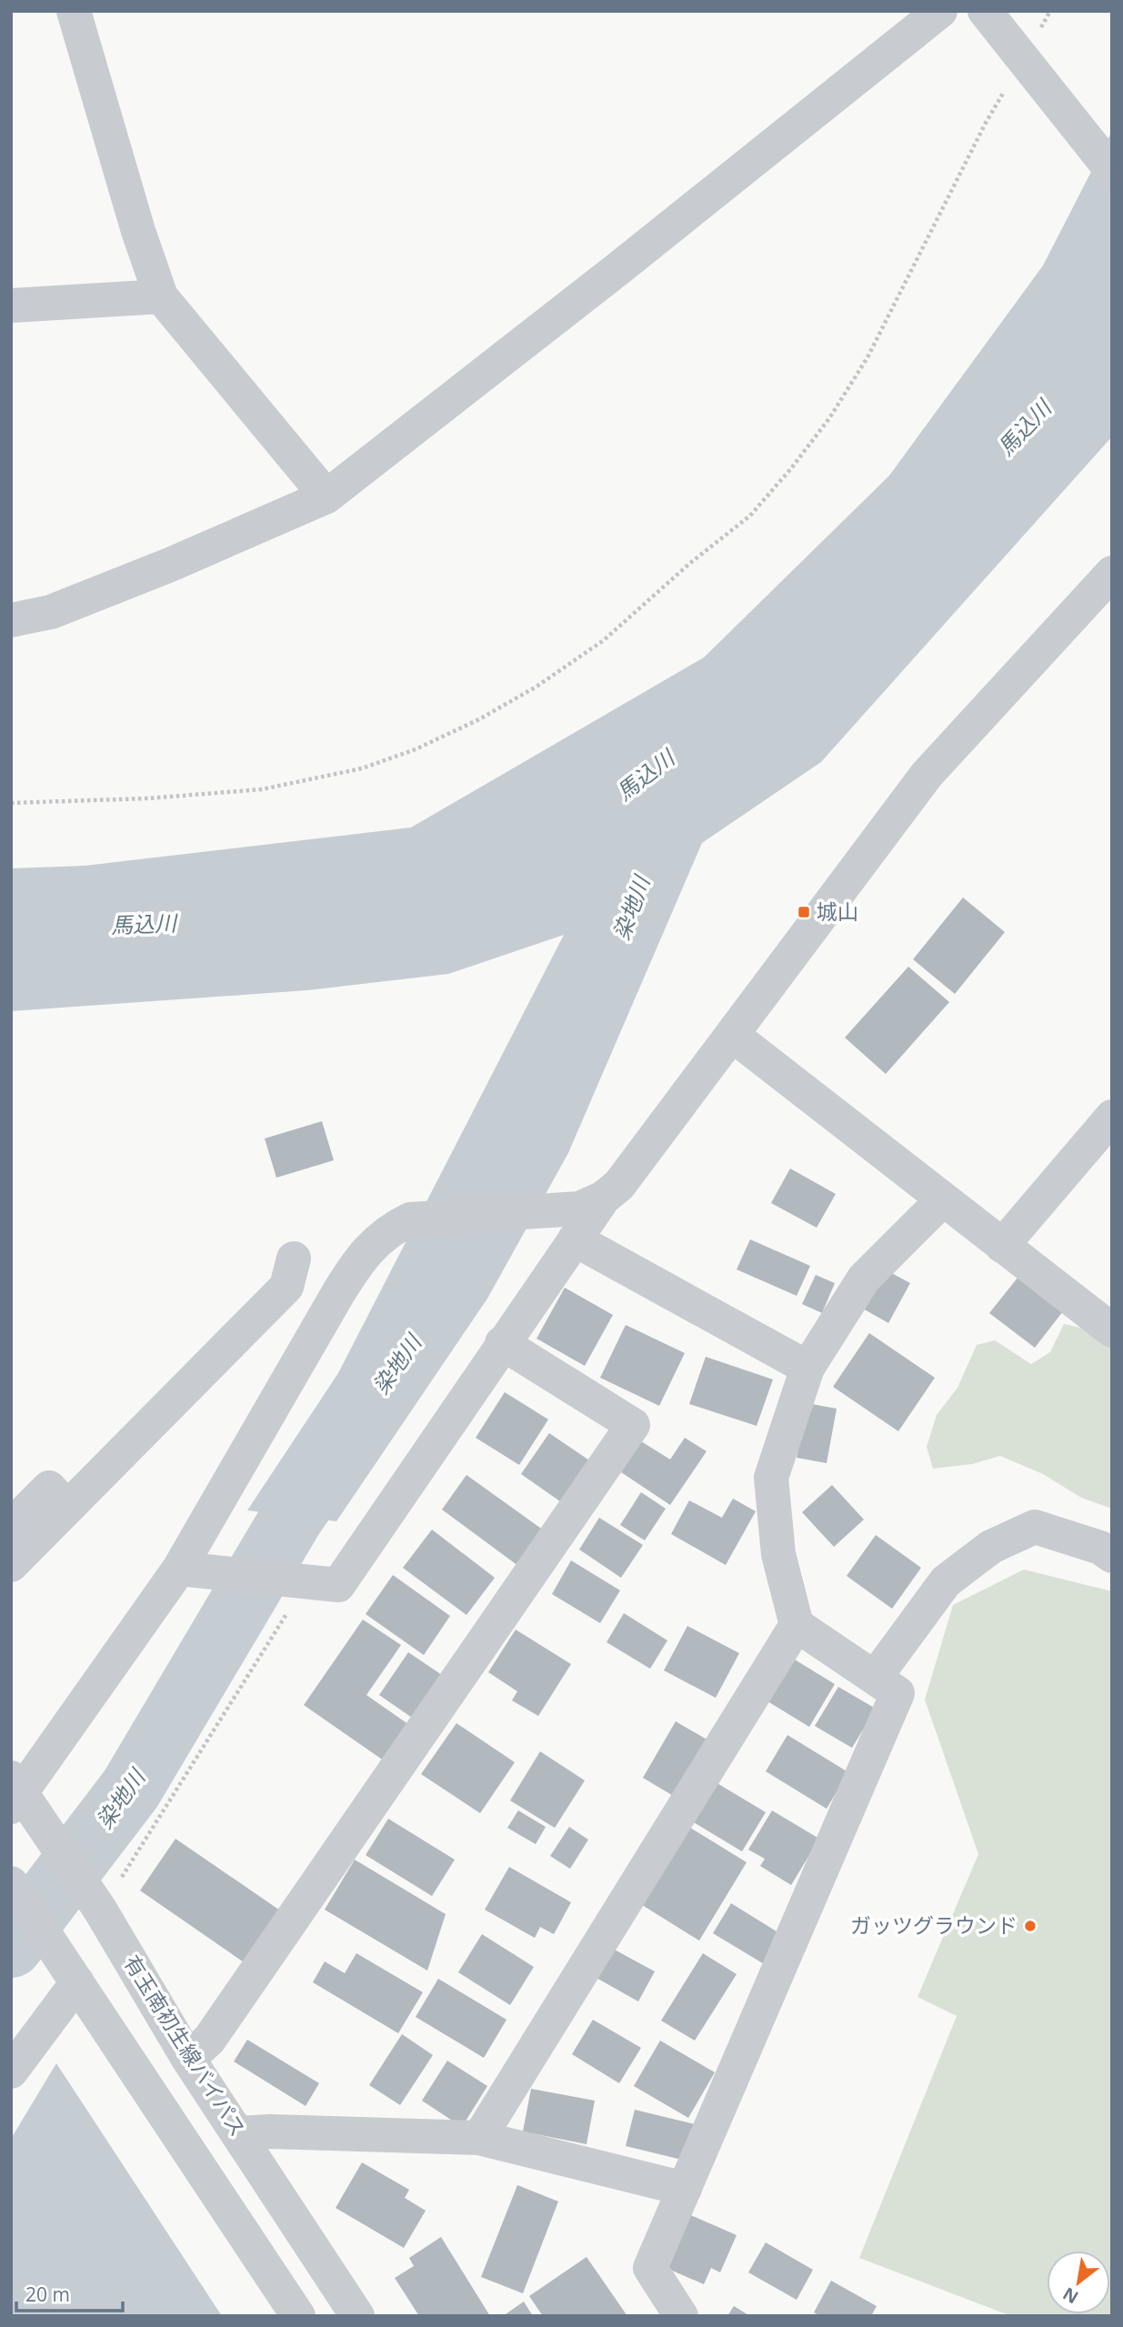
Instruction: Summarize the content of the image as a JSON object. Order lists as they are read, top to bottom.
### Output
{
  "streets": {
    "street": ["有玉南初生線バイパス"]
  },
  "water": ["馬込川", "染地川"],
  "places": {
    "transit": ["城山"],
    "other": ["ガッツグラウンド"]
  },
  "scale_bar": "20 m",
  "north": "bottom left"
}
